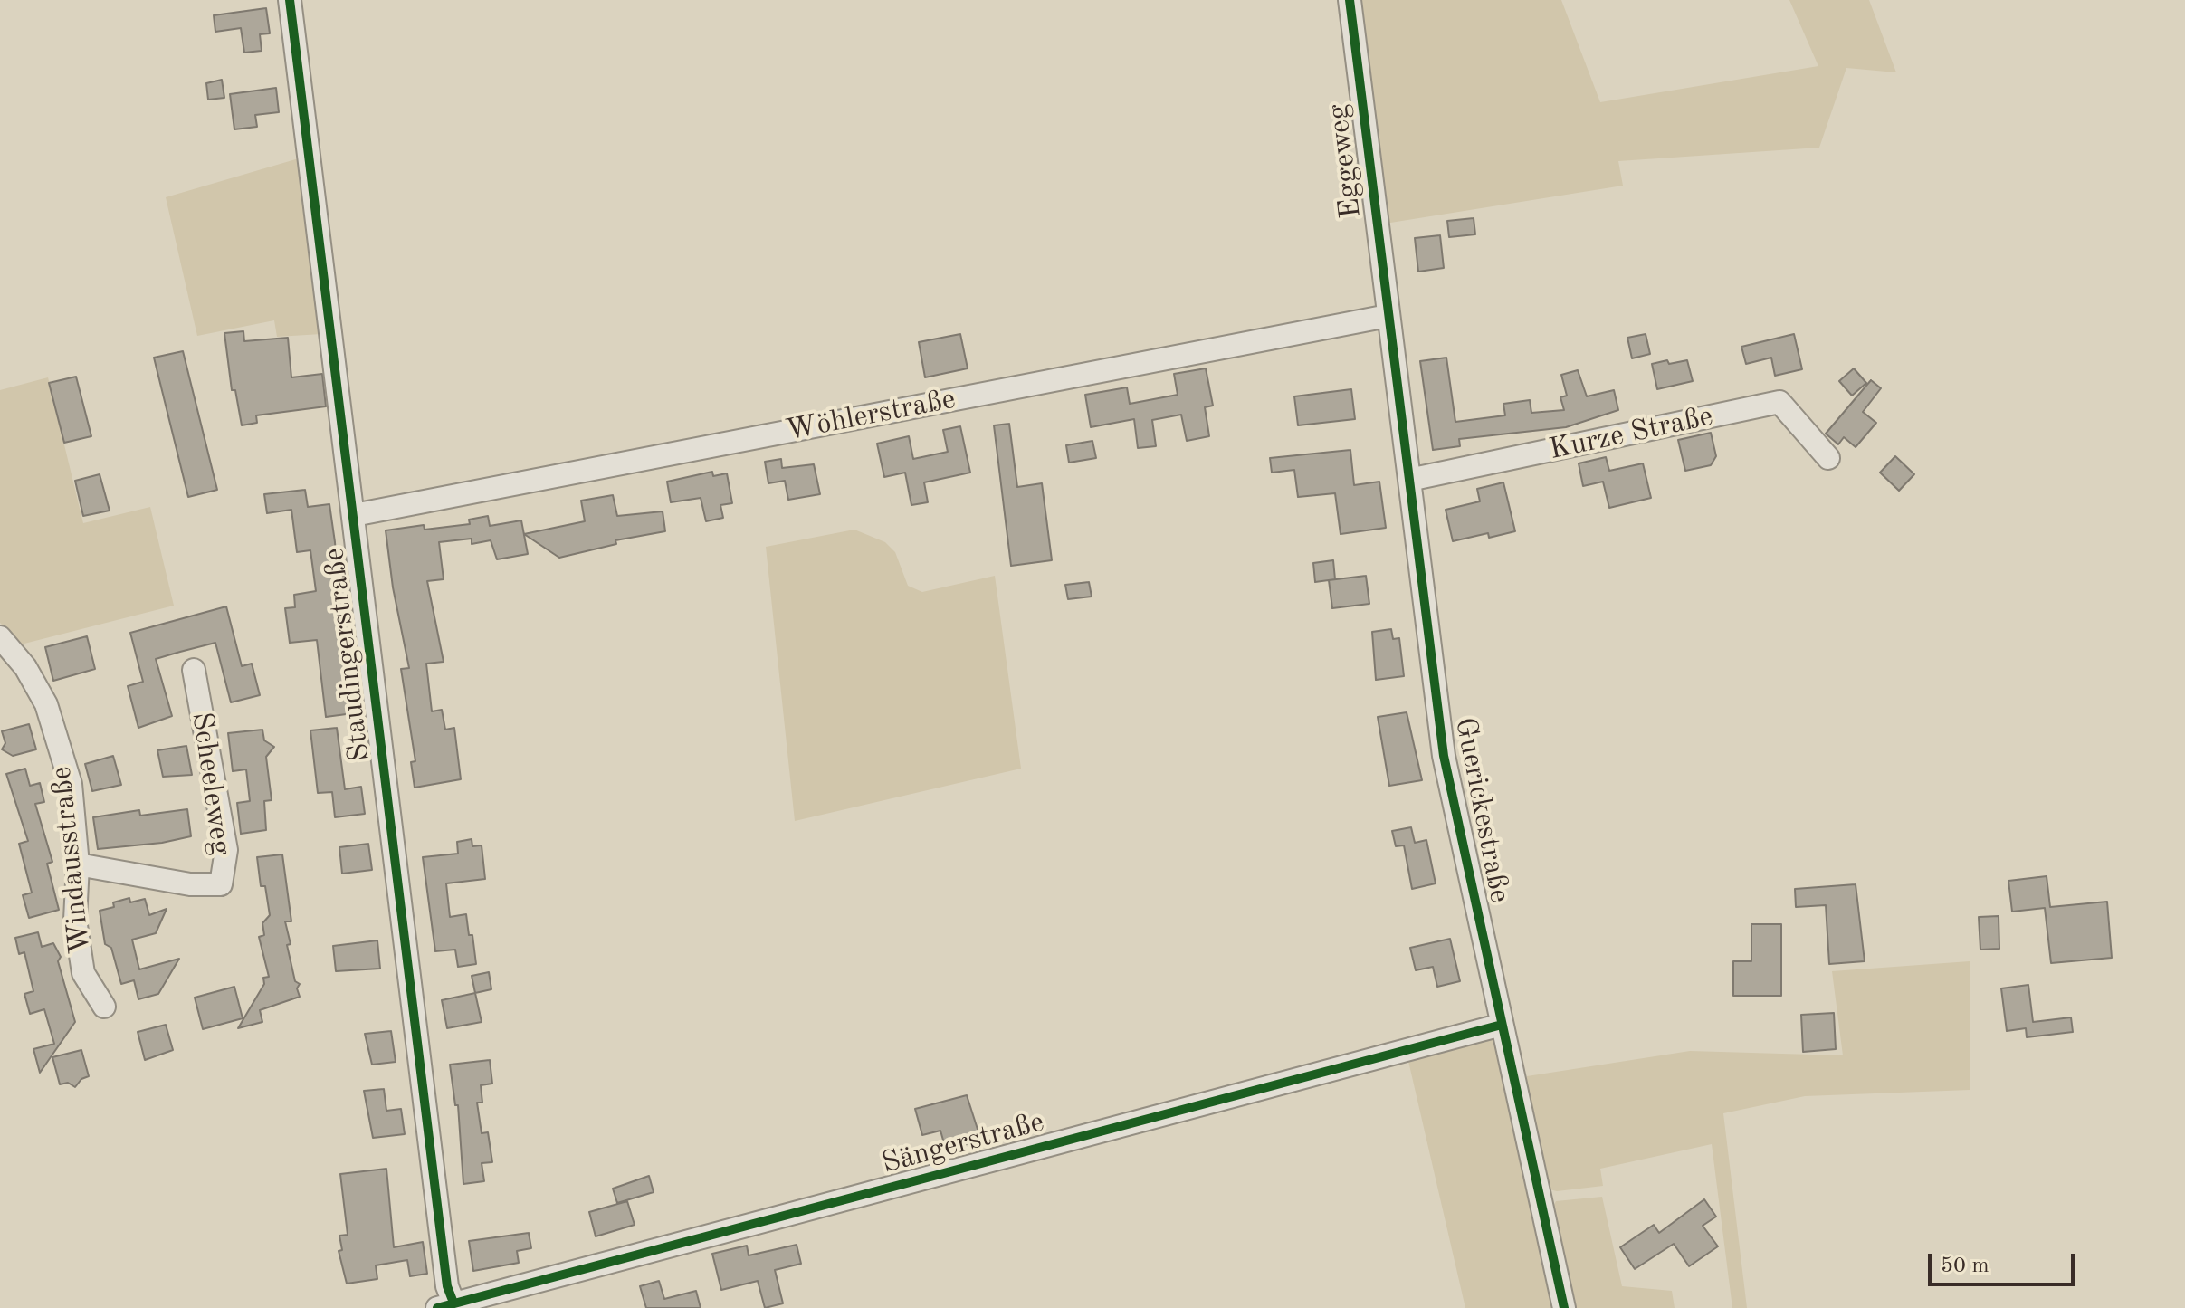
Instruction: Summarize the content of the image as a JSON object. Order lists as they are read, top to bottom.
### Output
{
  "streets": {
    "street": [
      "Eggeweg",
      "Wöhlerstraße",
      "Kurze Straße",
      "Staudingerstraße",
      "Scheeleweg",
      "Guerickestraße",
      "Windausstraße",
      "Sängerstraße"
    ]
  },
  "crossings": [
    ["Eggeweg", "Wöhlerstraße"],
    ["Eggeweg", "Guerickestraße"],
    ["Wöhlerstraße", "Staudingerstraße"],
    ["Wöhlerstraße", "Guerickestraße"],
    ["Kurze Straße", "Guerickestraße"],
    ["Staudingerstraße", "Sängerstraße"],
    ["Scheeleweg", "Windausstraße"],
    ["Guerickestraße", "Sängerstraße"]
  ],
  "scale_bar": "50 m"
}
